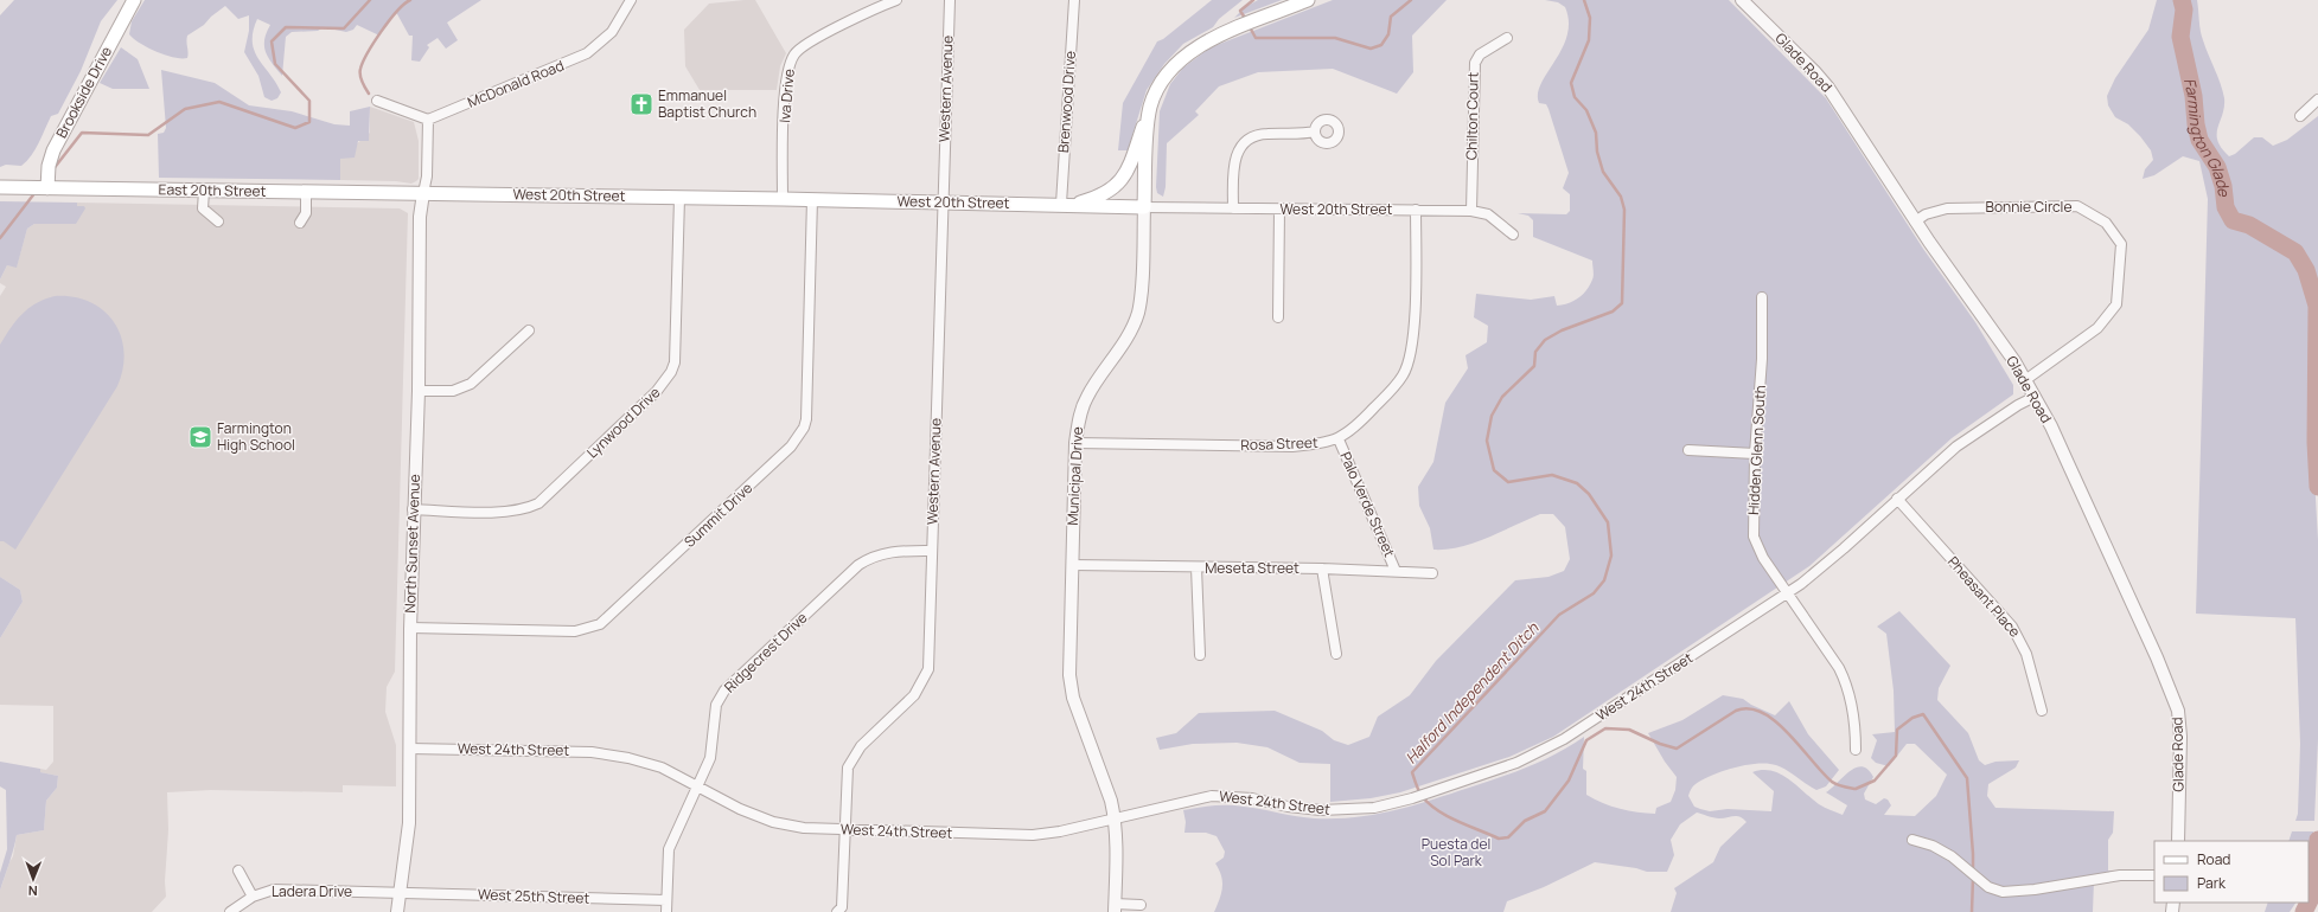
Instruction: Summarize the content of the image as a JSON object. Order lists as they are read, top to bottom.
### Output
{
  "streets": {
    "main road": [
      "Brookside Drive",
      "East 20th Street",
      "West 20th Street",
      "Municipal Drive"
    ],
    "street": [
      "Glade Road",
      "McDonald Road",
      "Western Avenue",
      "Iva Drive",
      "Brenwood Drive",
      "Chilton Court",
      "Bonnie Circle",
      "Lynwood Drive",
      "Rosa Street",
      "Hidden Glenn South",
      "Palo Verde Street",
      "Summit Drive",
      "North Sunset Avenue",
      "Meseta Street",
      "Pheasant Place",
      "Ridgecrest Drive",
      "West 24th Street",
      "Ladera Drive",
      "West 25th Street"
    ]
  },
  "crossings": [
    ["Glade Road", "Bonnie Circle"],
    ["Glade Road", "West 24th Street"],
    ["Western Avenue", "West 20th Street"],
    ["Western Avenue", "Ridgecrest Drive"],
    ["Western Avenue", "West 24th Street"],
    ["Brookside Drive", "East 20th Street"],
    ["Iva Drive", "West 20th Street"],
    ["Brenwood Drive", "West 20th Street"],
    ["Chilton Court", "West 20th Street"],
    ["East 20th Street", "West 20th Street"],
    ["East 20th Street", "North Sunset Avenue"],
    ["West 20th Street", "Lynwood Drive"],
    ["West 20th Street", "Rosa Street"],
    ["West 20th Street", "Municipal Drive"],
    ["West 20th Street", "Summit Drive"],
    ["West 20th Street", "North Sunset Avenue"],
    ["Lynwood Drive", "North Sunset Avenue"],
    ["Rosa Street", "Municipal Drive"],
    ["Rosa Street", "Palo Verde Street"],
    ["Hidden Glenn South", "West 24th Street"],
    ["Municipal Drive", "Meseta Street"],
    ["Municipal Drive", "West 24th Street"],
    ["Palo Verde Street", "Meseta Street"],
    ["Summit Drive", "North Sunset Avenue"],
    ["North Sunset Avenue", "West 24th Street"],
    ["North Sunset Avenue", "Ladera Drive"],
    ["North Sunset Avenue", "West 25th Street"],
    ["Pheasant Place", "West 24th Street"],
    ["Ridgecrest Drive", "West 24th Street"],
    ["Ridgecrest Drive", "West 25th Street"],
    ["Ladera Drive", "West 25th Street"]
  ],
  "water": ["Farmington Glade", "Halford Independent Ditch"],
  "parks": ["Puesta del Sol Park"],
  "places": {
    "church": ["Emmanuel Baptist Church"],
    "school or university": ["Farmington High School"]
  },
  "legend": ["Road", "Park"],
  "north": "bottom"
}
